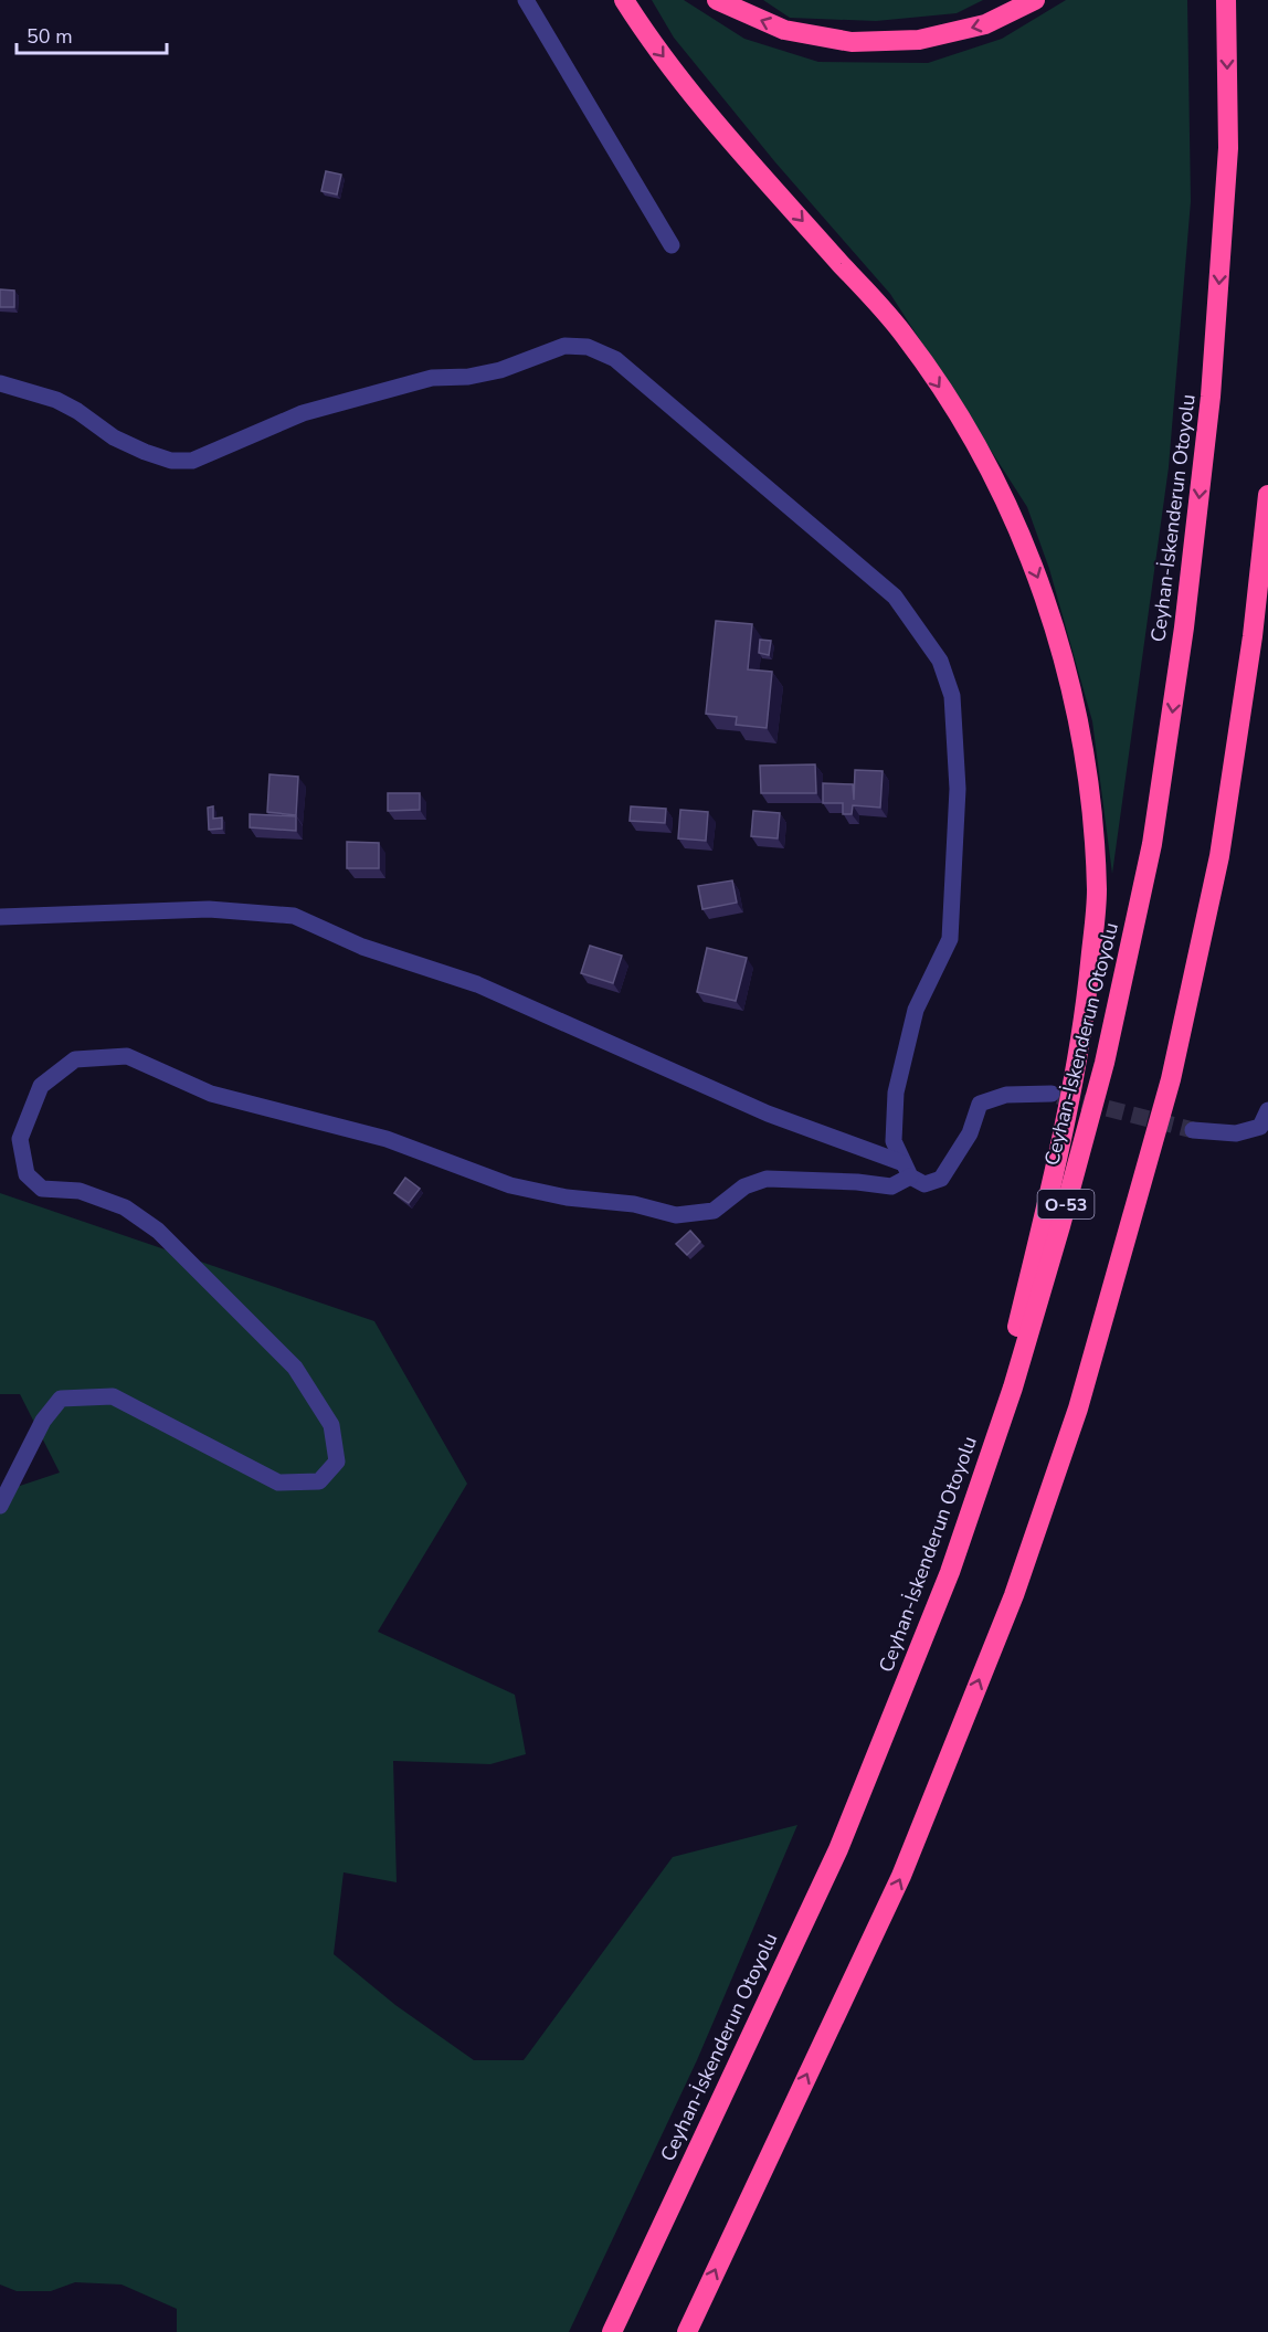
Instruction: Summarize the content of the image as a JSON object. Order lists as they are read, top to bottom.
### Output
{
  "streets": {
    "highway": ["Ceyhan-İskenderun Otoyolu", "O-53"]
  },
  "scale_bar": "50 m"
}
